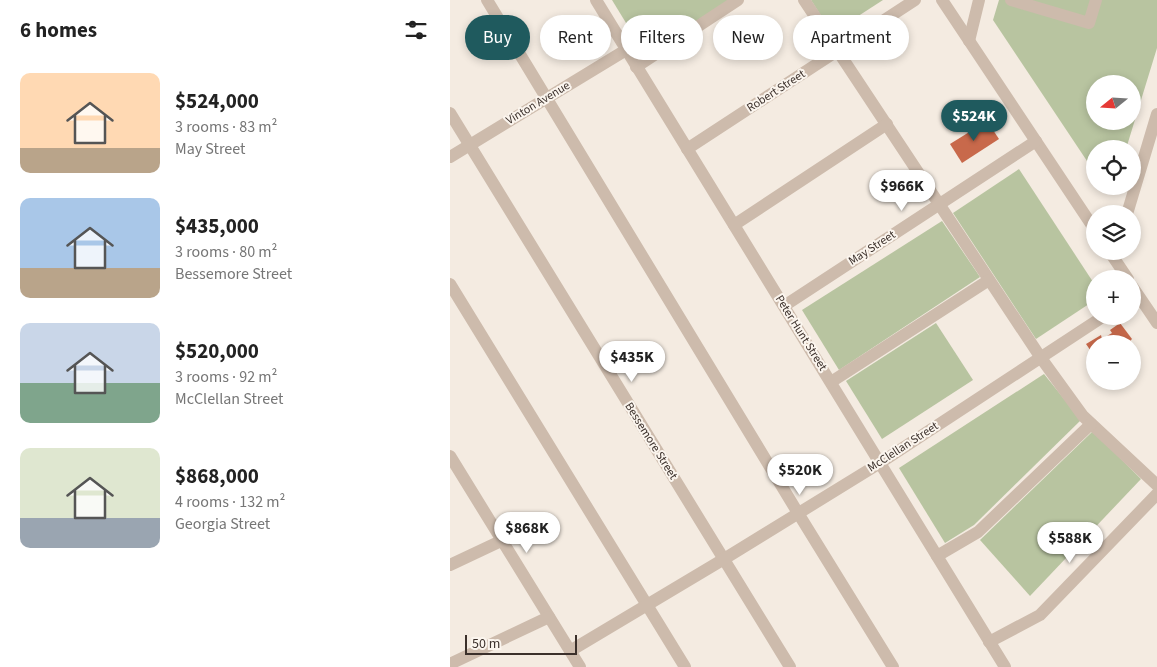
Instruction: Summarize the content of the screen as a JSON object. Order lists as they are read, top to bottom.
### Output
{
  "streets": {
    "street": [
      "Robert Street",
      "Vinton Avenue",
      "May Street",
      "Peter Hunt Street",
      "Bessemore Street",
      "McClellan Street"
    ]
  },
  "crossings": [
    ["Robert Street", "Peter Hunt Street"],
    ["Vinton Avenue", "Bessemore Street"],
    ["May Street", "Peter Hunt Street"],
    ["Peter Hunt Street", "McClellan Street"],
    ["Bessemore Street", "McClellan Street"]
  ],
  "scale_bar": "50 m",
  "north": "left",
  "page": {
    "heading": "6 homes",
    "chip": [
      "Buy",
      "Rent",
      "Filters",
      "New",
      "Apartment"
    ],
    "list": [
      {
        "name": "$524,000",
        "note": "3 rooms · 83 m² · May Street"
      },
      {
        "name": "$435,000",
        "note": "3 rooms · 80 m² · Bessemore Street"
      },
      {
        "name": "$520,000",
        "note": "3 rooms · 92 m² · McClellan Street"
      },
      {
        "name": "$868,000",
        "note": "4 rooms · 132 m² · Georgia Street"
      }
    ],
    "map_buttons": ["+", "−"],
    "price": [
      "$524K",
      "$966K",
      "$435K",
      "$520K",
      "$868K",
      "$588K"
    ],
    "scale": "50 m"
  }
}
